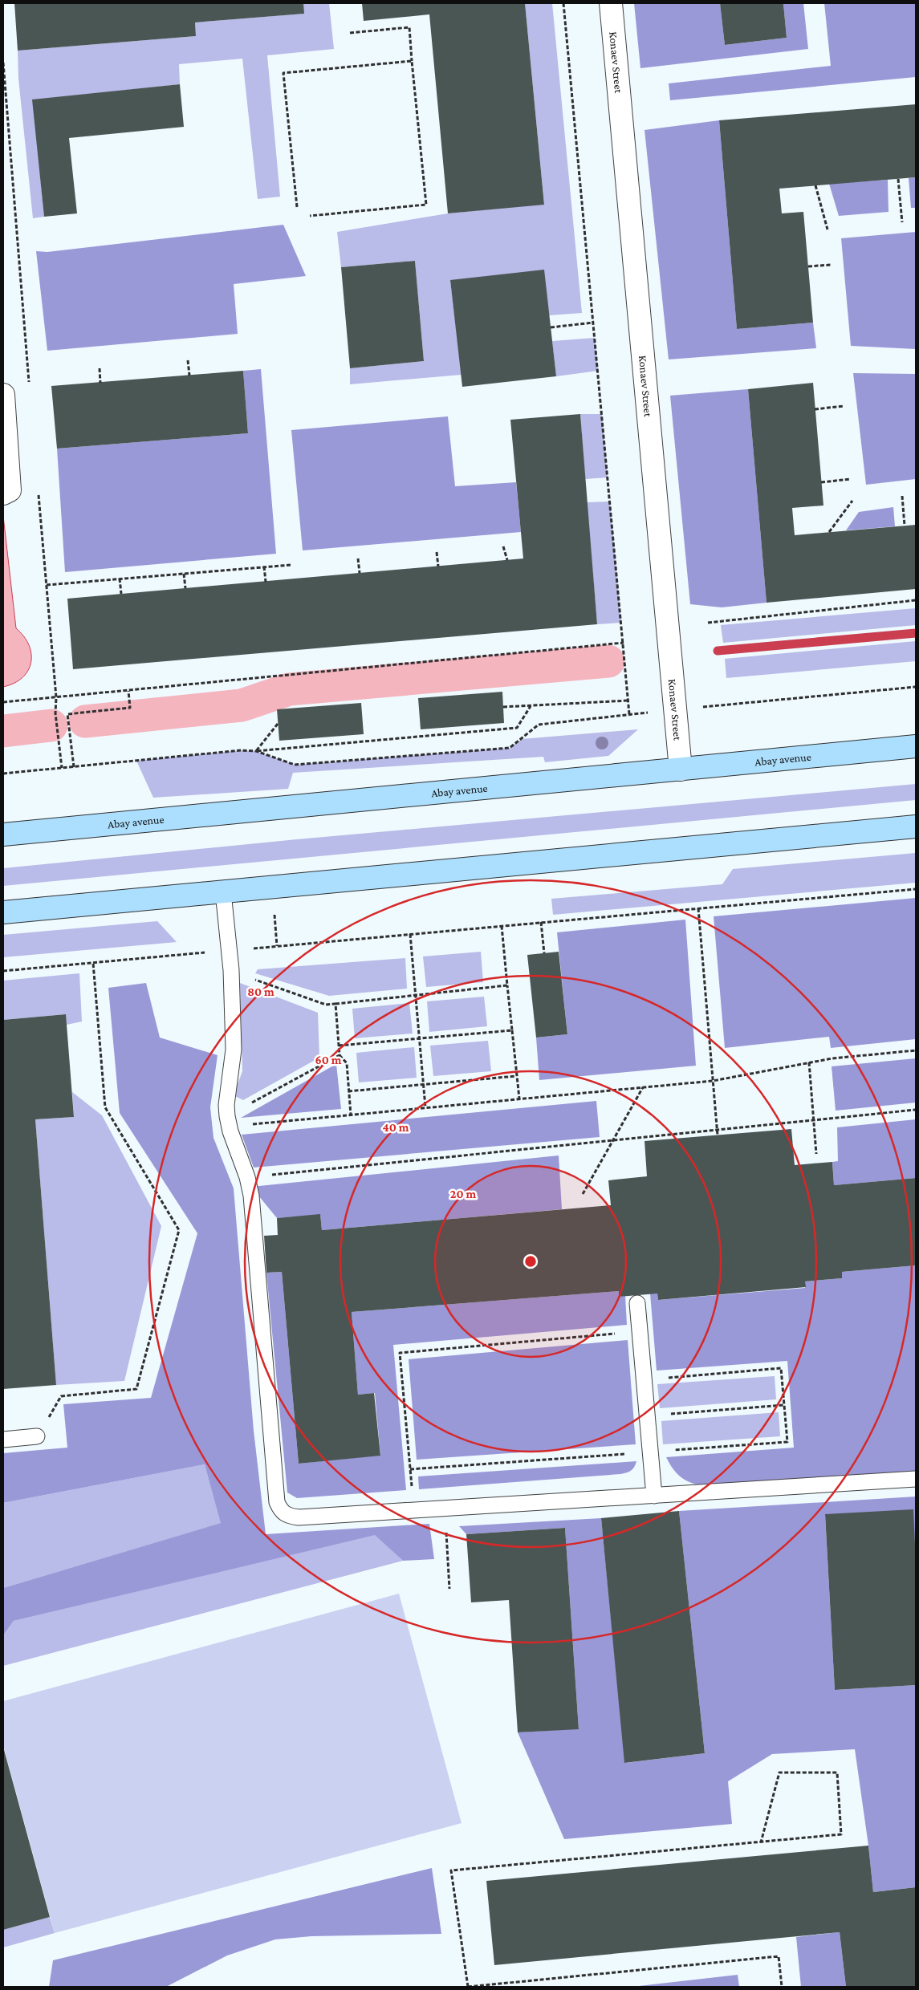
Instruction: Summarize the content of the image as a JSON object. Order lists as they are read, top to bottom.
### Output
{
  "streets": {
    "main road": ["Abay avenue"],
    "street": ["Konaev Street"]
  },
  "crossings": [
    ["Konaev Street", "Abay avenue"]
  ],
  "rings": [
    "80 m",
    "60 m",
    "40 m",
    "20 m"
  ]
}
